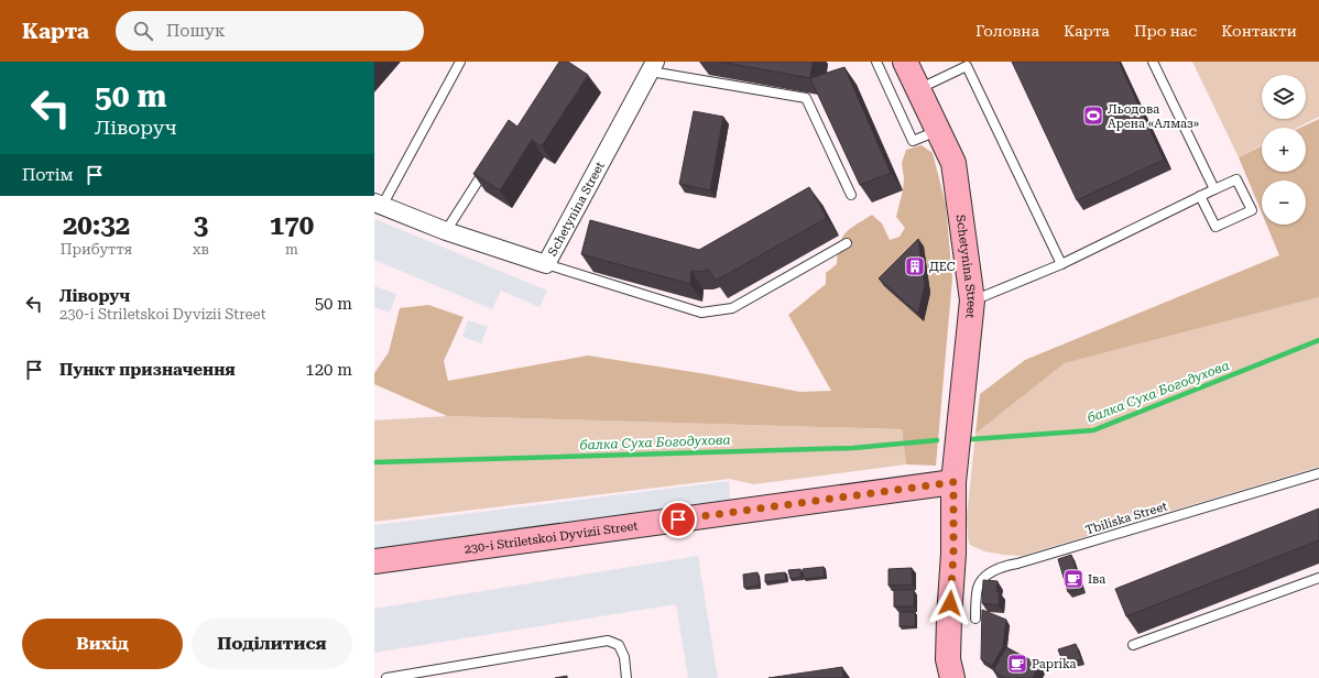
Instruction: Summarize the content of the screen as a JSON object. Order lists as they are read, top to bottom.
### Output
{
  "streets": {
    "street": ["Schetynina Street", "230-i Striletskoi Dyvizii Street"],
    "lane": ["Tbiliska Street"]
  },
  "crossings": [
    ["Schetynina Street", "230-i Striletskoi Dyvizii Street"]
  ],
  "water": ["балка Суха Богодухова"],
  "places": {
    "sports": ["Льодова Арена «Алмаз»"],
    "building": ["ДЕС"],
    "cafe": ["Іва", "Paprika"]
  },
  "page": {
    "header": "Карта",
    "search": "Пошук",
    "nav": [
      "Головна",
      "Карта",
      "Про нас",
      "Контакти"
    ],
    "turn": ["50 m", "Ліворуч"],
    "map_buttons": ["+", "−"],
    "then": "Потім",
    "eta": [
      "20:32",
      "Прибуття",
      "3",
      "хв",
      "170",
      "m"
    ],
    "list": [
      {
        "name": "Ліворуч",
        "note": "230-i Striletskoi Dyvizii Street",
        "value": "50 m"
      },
      {
        "name": "Пункт призначення",
        "value": "120 m"
      }
    ],
    "buttons": ["Вихід", "Поділитися"]
  }
}
